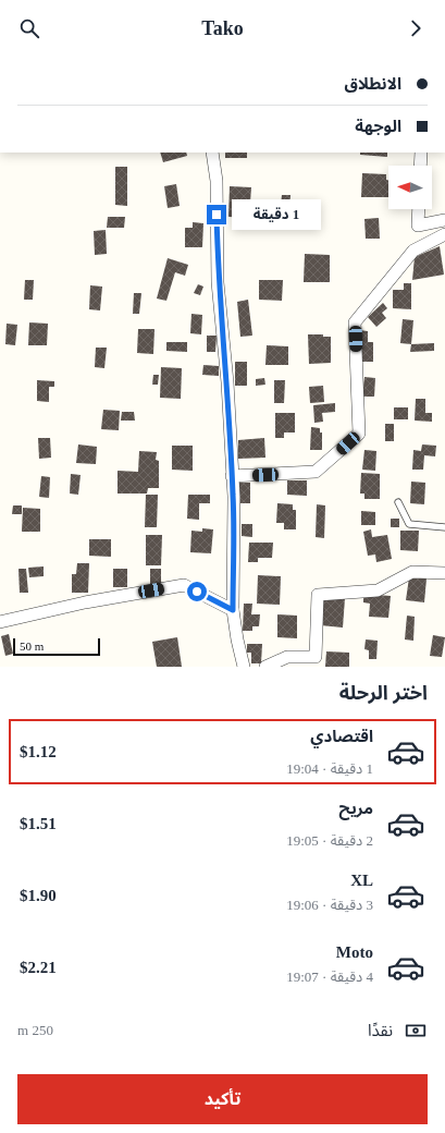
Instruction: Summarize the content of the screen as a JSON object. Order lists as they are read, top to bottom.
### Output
{
  "scale_bar": "50 m",
  "north": "left",
  "page": {
    "header": "Tako",
    "banner": ["الانطلاق", "الوجهة"],
    "bubble": "1 دقيقة",
    "scale": "50 m",
    "heading": "اختر الرحلة",
    "list": [
      {
        "name": "اقتصادي",
        "note": "1 دقيقة · 19:04",
        "value": "$1.12"
      },
      {
        "name": "مريح",
        "note": "2 دقيقة · 19:05",
        "value": "$1.51"
      },
      {
        "name": "XL",
        "note": "3 دقيقة · 19:06",
        "value": "$1.90"
      },
      {
        "name": "Moto",
        "note": "4 دقيقة · 19:07",
        "value": "$2.21"
      }
    ],
    "pay": ["نقدًا", "250 m"],
    "buttons": "تأكيد"
  }
}
